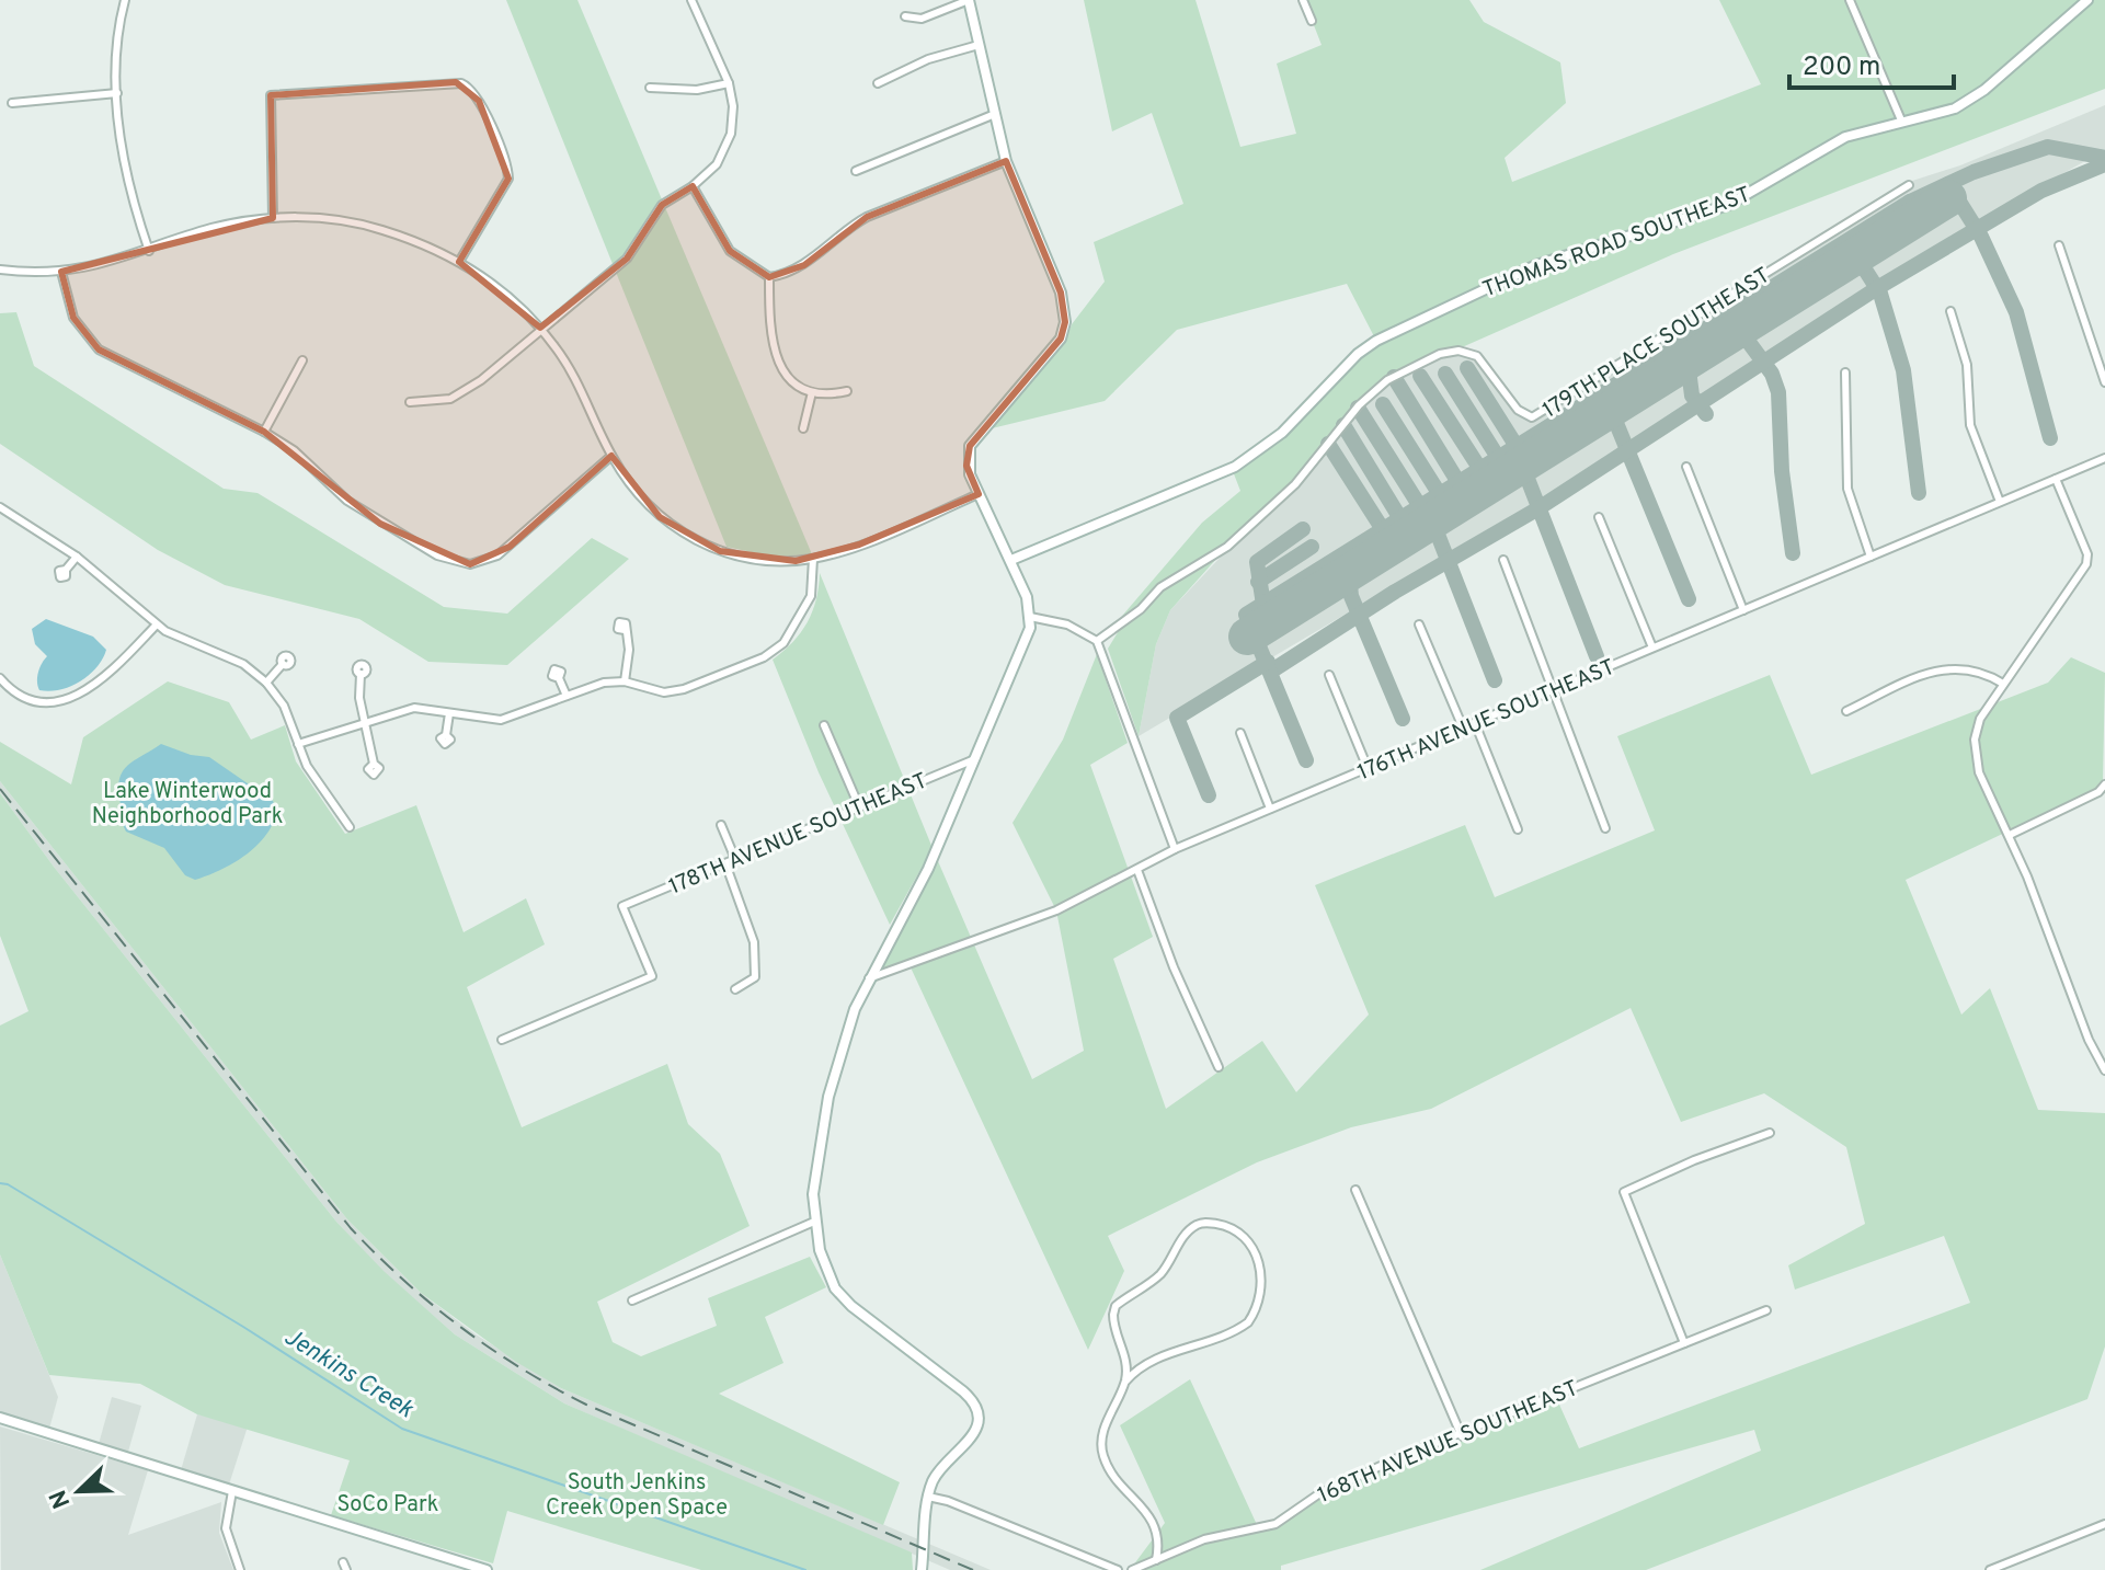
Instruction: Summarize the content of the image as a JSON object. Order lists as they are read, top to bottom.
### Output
{
  "streets": {
    "street": [
      "THOMAS ROAD SOUTHEAST",
      "179TH PLACE SOUTHEAST",
      "176TH AVENUE SOUTHEAST",
      "178TH AVENUE SOUTHEAST",
      "168TH AVENUE SOUTHEAST"
    ]
  },
  "water": ["Jenkins Creek"],
  "parks": ["Lake Winterwood Neighborhood Park", "South Jenkins Creek Open Space", "SoCo Park"],
  "scale_bar": "200 m",
  "north": "bottom left"
}
